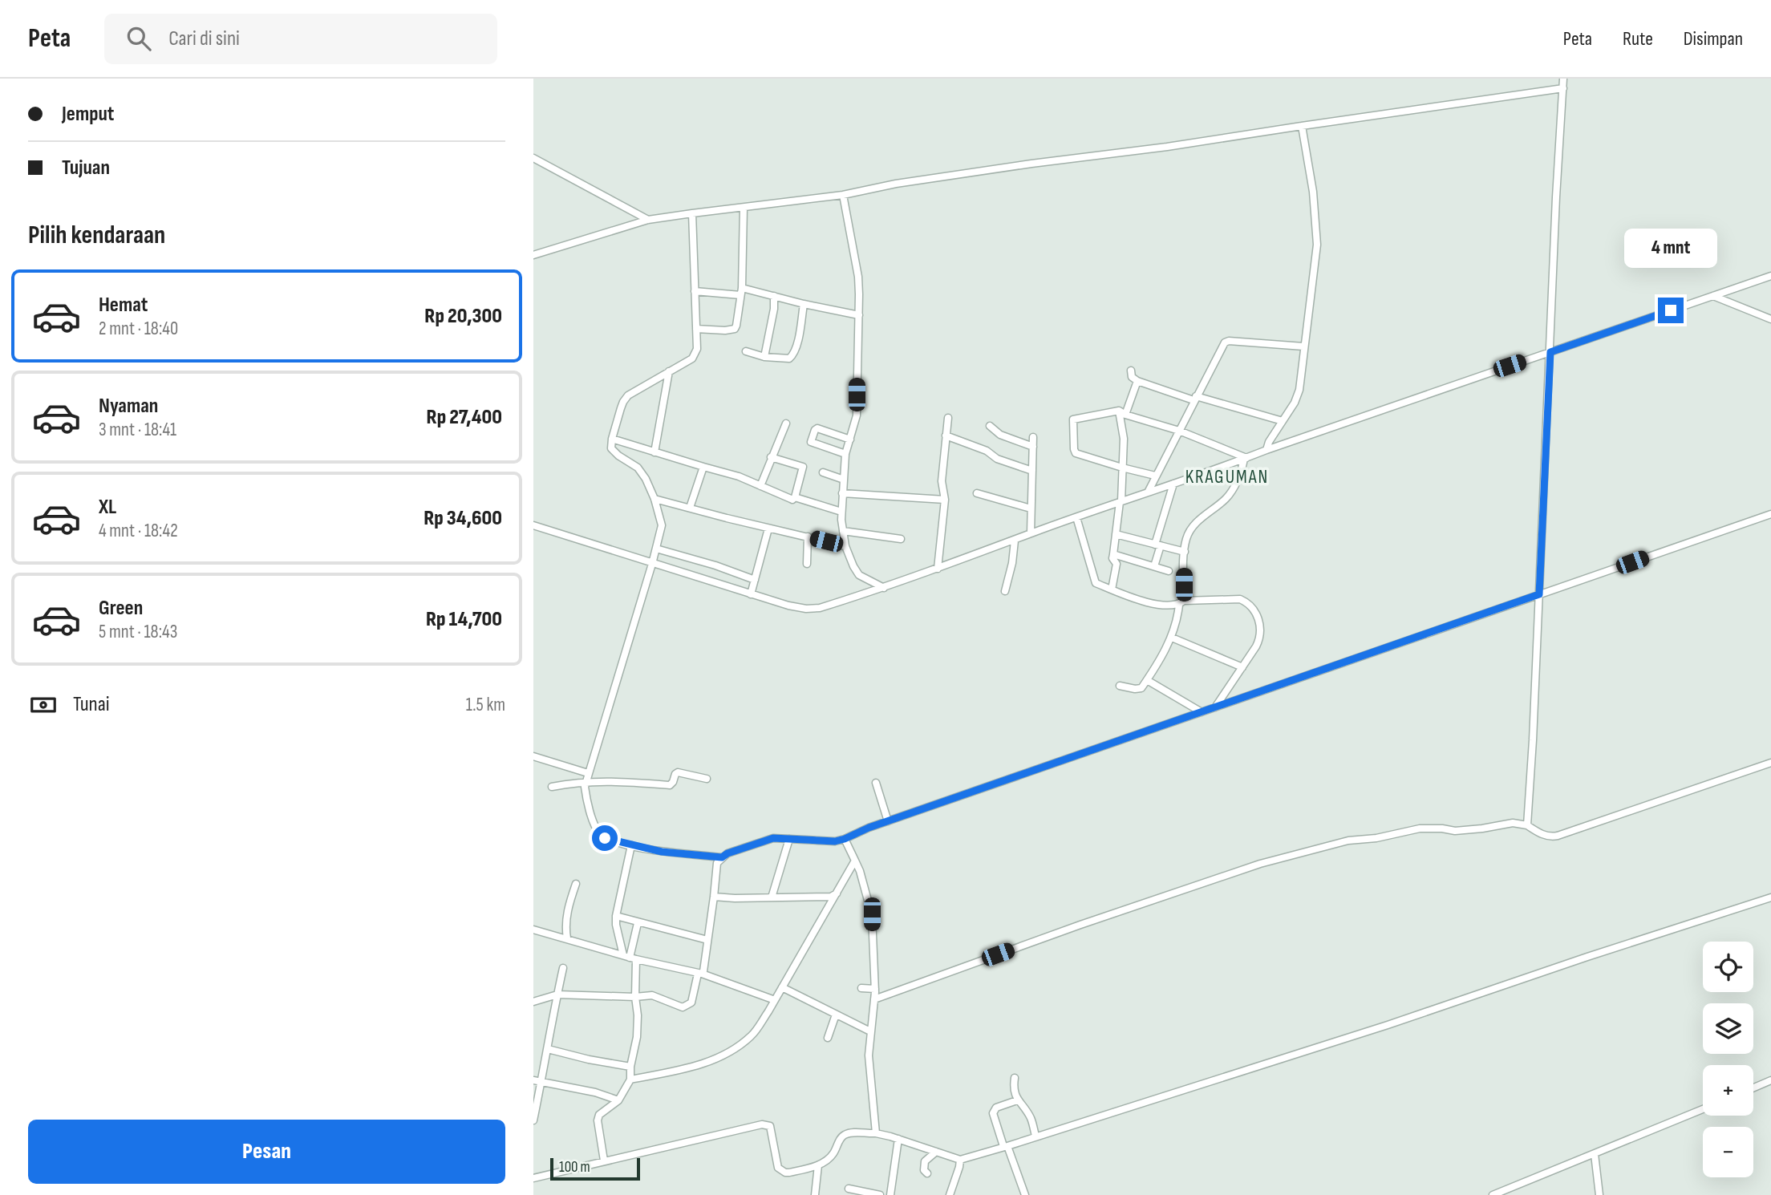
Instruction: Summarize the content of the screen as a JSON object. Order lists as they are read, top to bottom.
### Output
{
  "districts": ["KRAGUMAN"],
  "scale_bar": "100 m",
  "page": {
    "header": "Peta",
    "search": "Cari di sini",
    "nav": ["Peta", "Rute", "Disimpan"],
    "banner": ["Jemput", "Tujuan"],
    "heading": "Pilih kendaraan",
    "bubble": "4 mnt",
    "list": [
      {
        "name": "Hemat",
        "note": "2 mnt · 18:40",
        "value": "Rp 20,300"
      },
      {
        "name": "Nyaman",
        "note": "3 mnt · 18:41",
        "value": "Rp 27,400"
      },
      {
        "name": "XL",
        "note": "4 mnt · 18:42",
        "value": "Rp 34,600"
      },
      {
        "name": "Green",
        "note": "5 mnt · 18:43",
        "value": "Rp 14,700"
      }
    ],
    "pay": ["Tunai", "1.5 km"],
    "map_buttons": ["+", "−"],
    "buttons": "Pesan",
    "scale": "100 m"
  }
}
